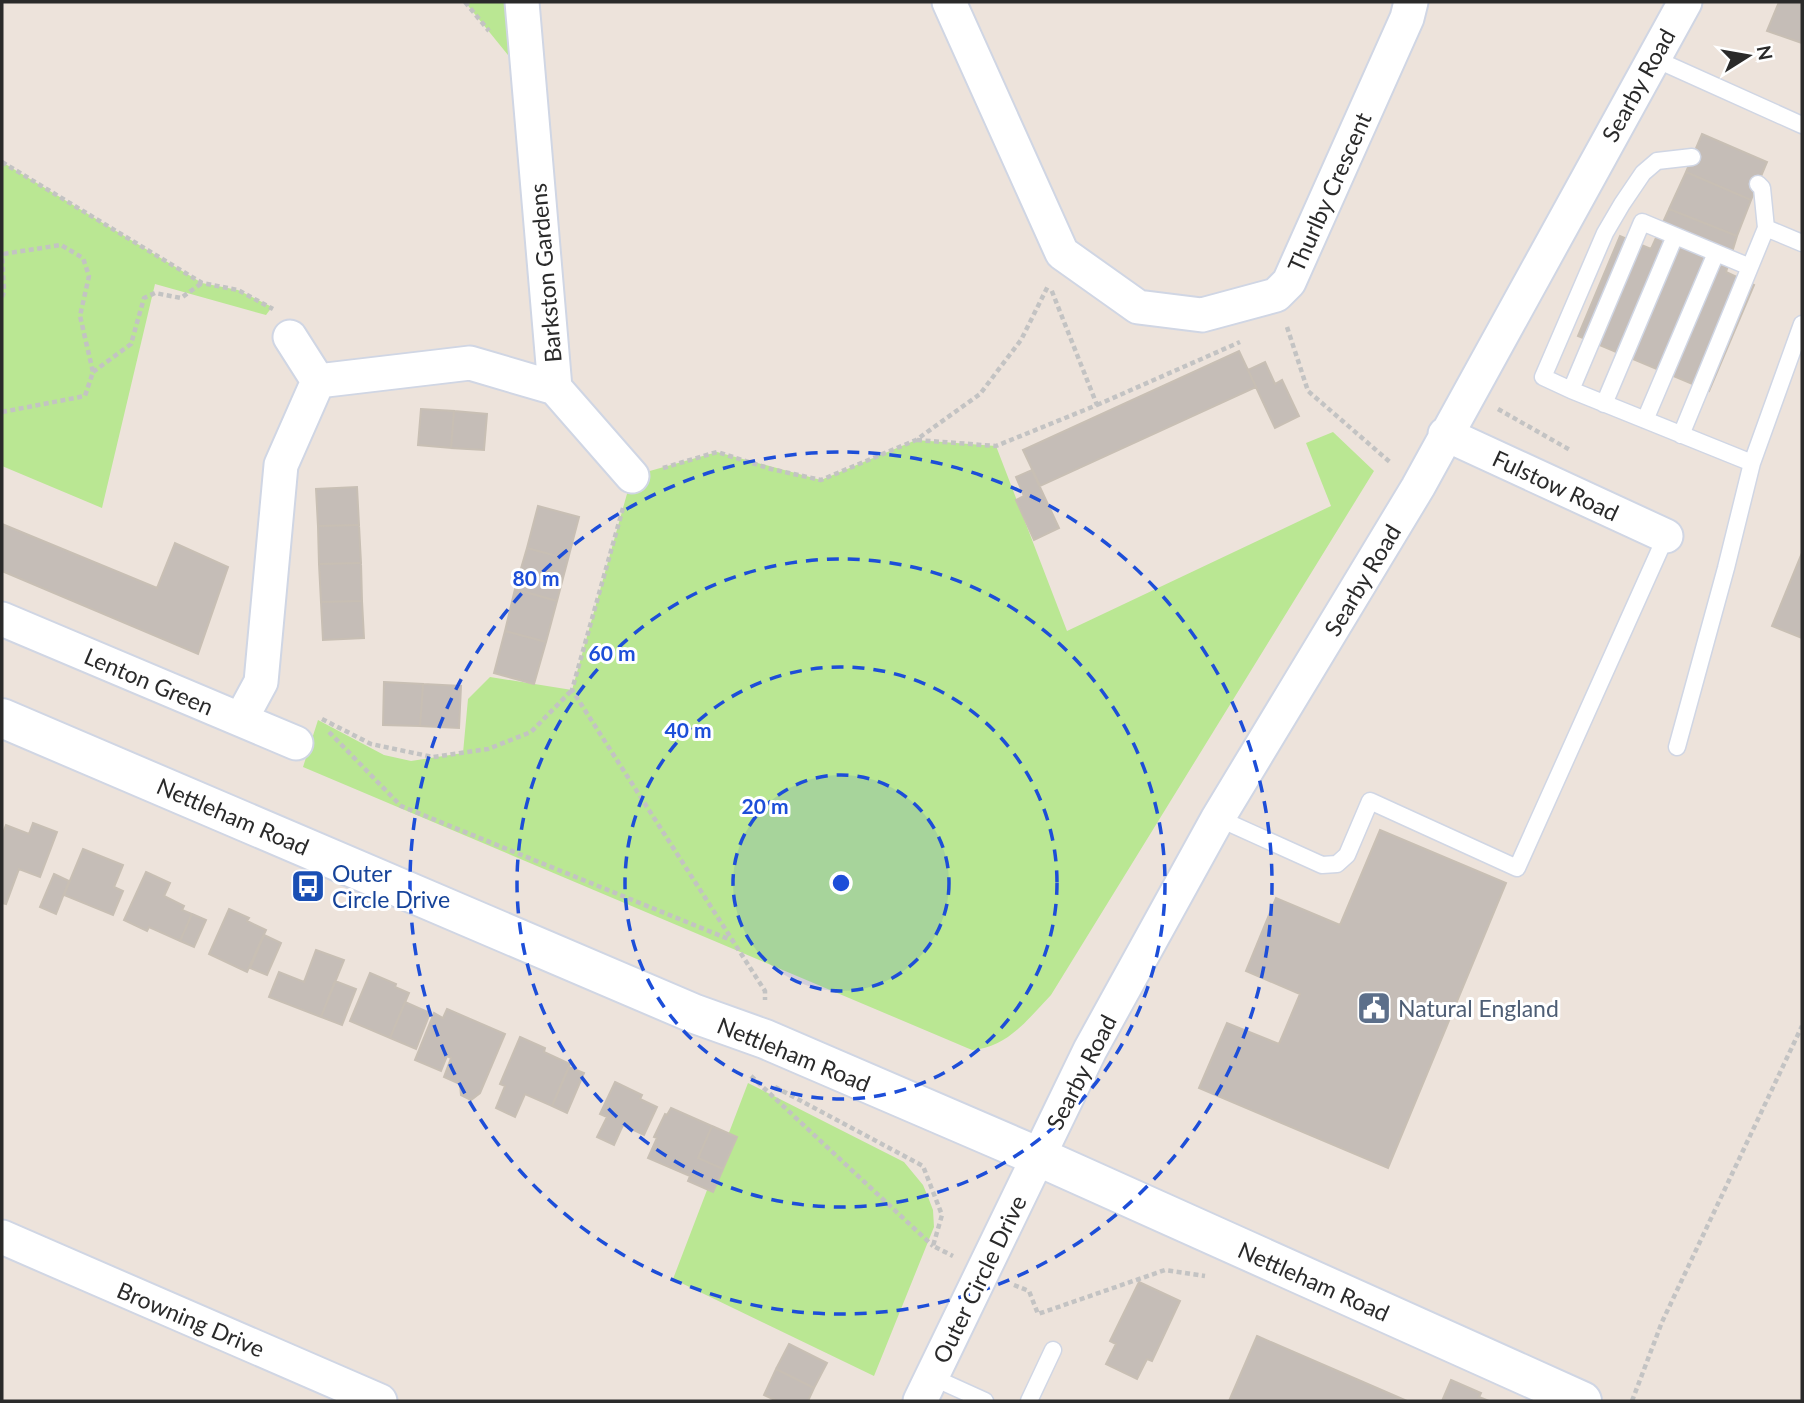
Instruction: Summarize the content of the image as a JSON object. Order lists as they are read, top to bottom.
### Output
{
  "streets": {
    "main road": ["Nettleham Road"],
    "street": [
      "Searby Road",
      "Thurlby Crescent",
      "Barkston Gardens",
      "Fulstow Road",
      "Lenton Green",
      "Outer Circle Drive",
      "Browning Drive"
    ]
  },
  "crossings": [
    ["Searby Road", "Fulstow Road"],
    ["Searby Road", "Nettleham Road"],
    ["Searby Road", "Outer Circle Drive"],
    ["Nettleham Road", "Outer Circle Drive"]
  ],
  "places": {
    "bus stop": ["Outer Circle Drive"],
    "public building": ["Natural England"]
  },
  "north": "right",
  "rings": [
    "80 m",
    "60 m",
    "40 m",
    "20 m"
  ]
}
